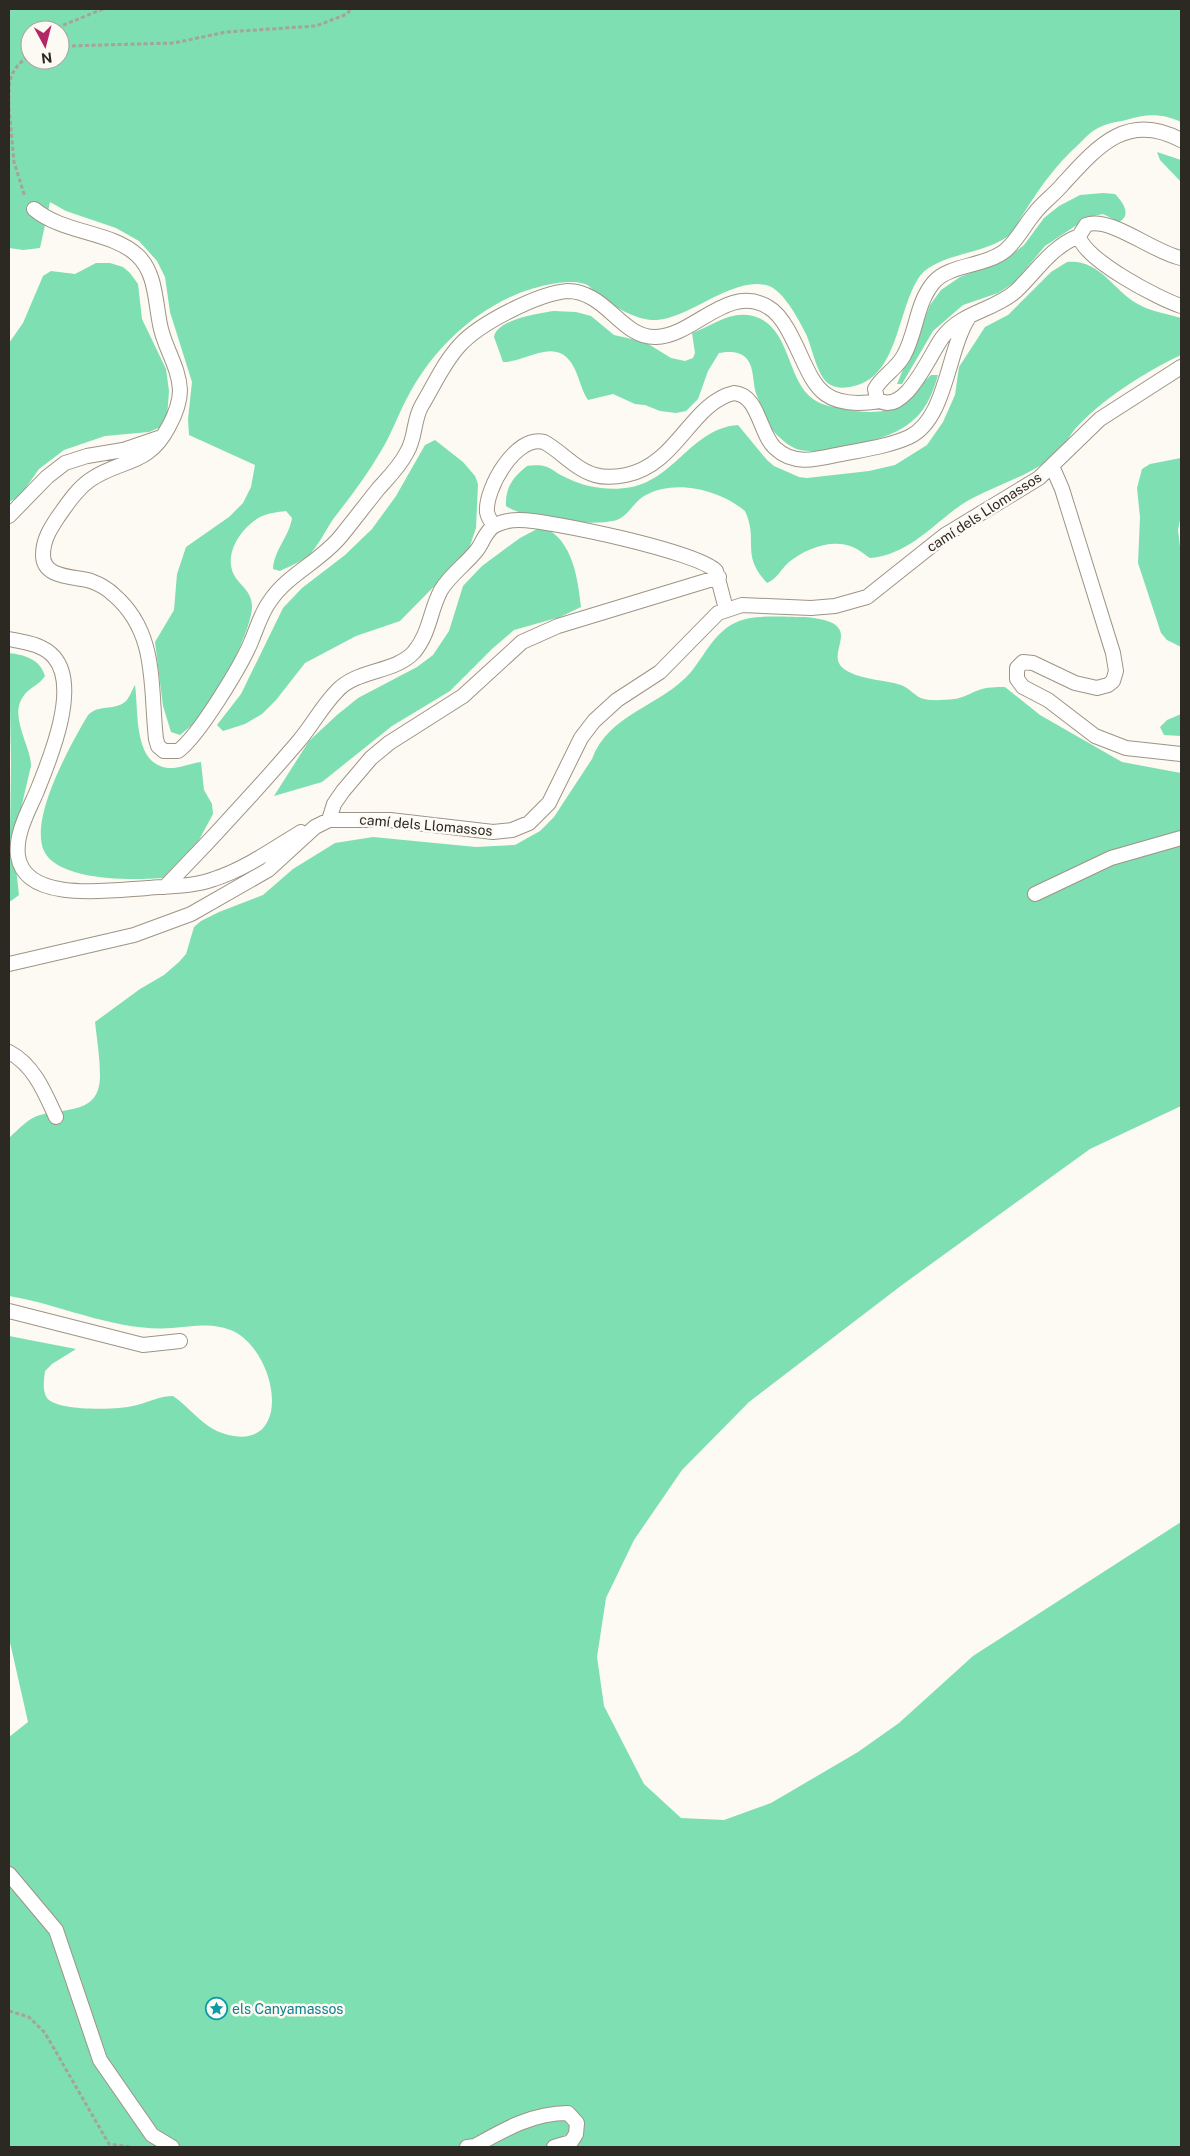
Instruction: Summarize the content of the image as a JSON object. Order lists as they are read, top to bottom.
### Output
{
  "streets": {
    "street": ["camí dels Llomassos"]
  },
  "places": {
    "place": ["els Canyamassos"]
  },
  "north": "bottom"
}
